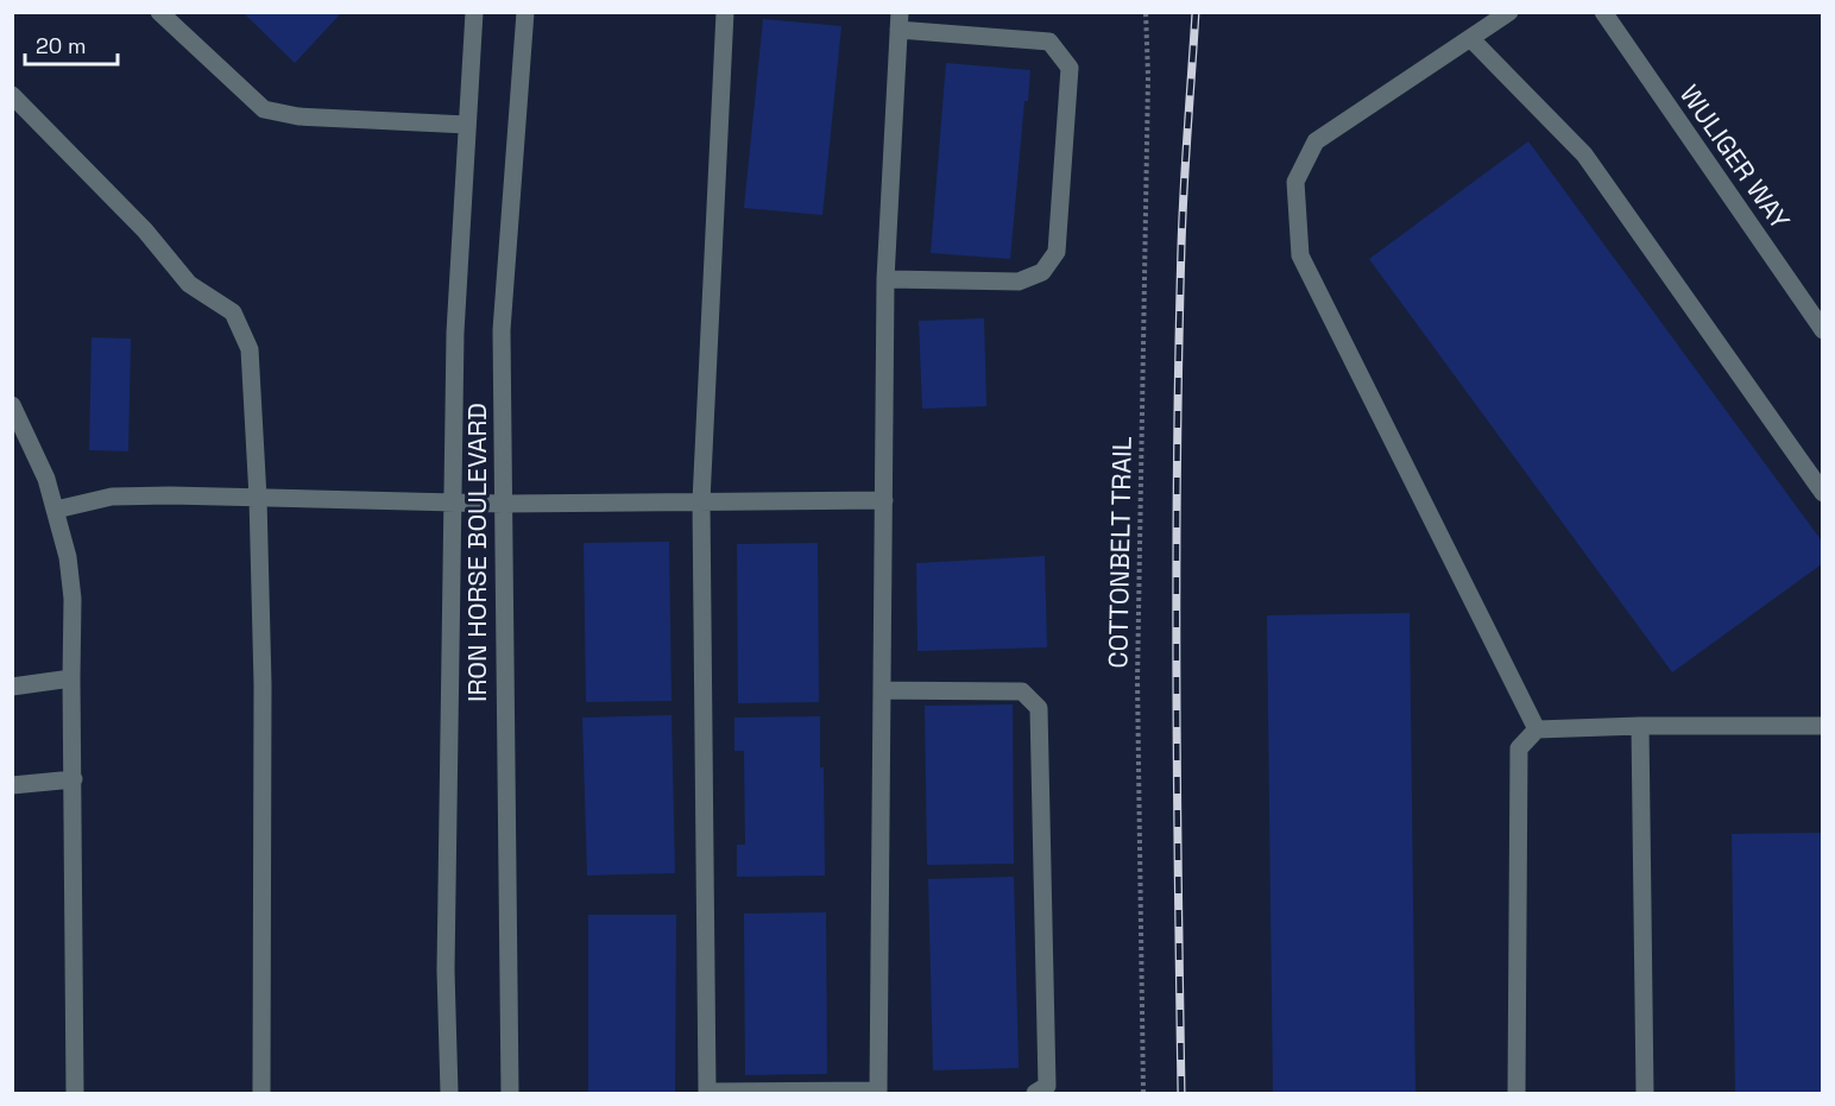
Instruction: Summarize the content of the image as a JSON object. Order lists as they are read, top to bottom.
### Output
{
  "streets": {
    "street": ["WULIGER WAY", "IRON HORSE BOULEVARD"],
    "path": ["COTTONBELT TRAIL"]
  },
  "scale_bar": "20 m"
}
